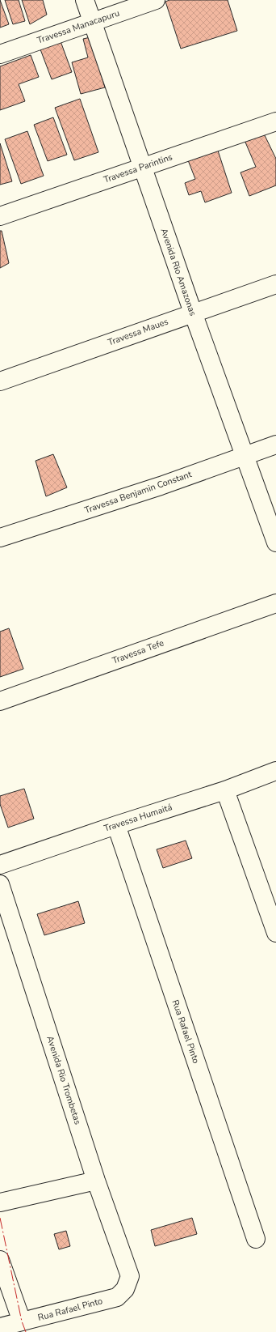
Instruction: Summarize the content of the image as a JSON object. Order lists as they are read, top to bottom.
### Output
{
  "streets": {
    "street": [
      "Travessa Manacapuru",
      "Travessa Parintins",
      "Avenida Rio Amazonas",
      "Travessa Maues",
      "Travessa Benjamin Constant",
      "Travessa Tefe",
      "Travessa Humaitá",
      "Rua Rafael Pinto",
      "Avenida Rio Trombetas"
    ]
  },
  "crossings": [
    ["Travessa Manacapuru", "Avenida Rio Amazonas"],
    ["Travessa Parintins", "Avenida Rio Amazonas"],
    ["Avenida Rio Amazonas", "Travessa Maues"],
    ["Avenida Rio Amazonas", "Travessa Benjamin Constant"],
    ["Travessa Humaitá", "Rua Rafael Pinto"],
    ["Rua Rafael Pinto", "Avenida Rio Trombetas"]
  ]
}
